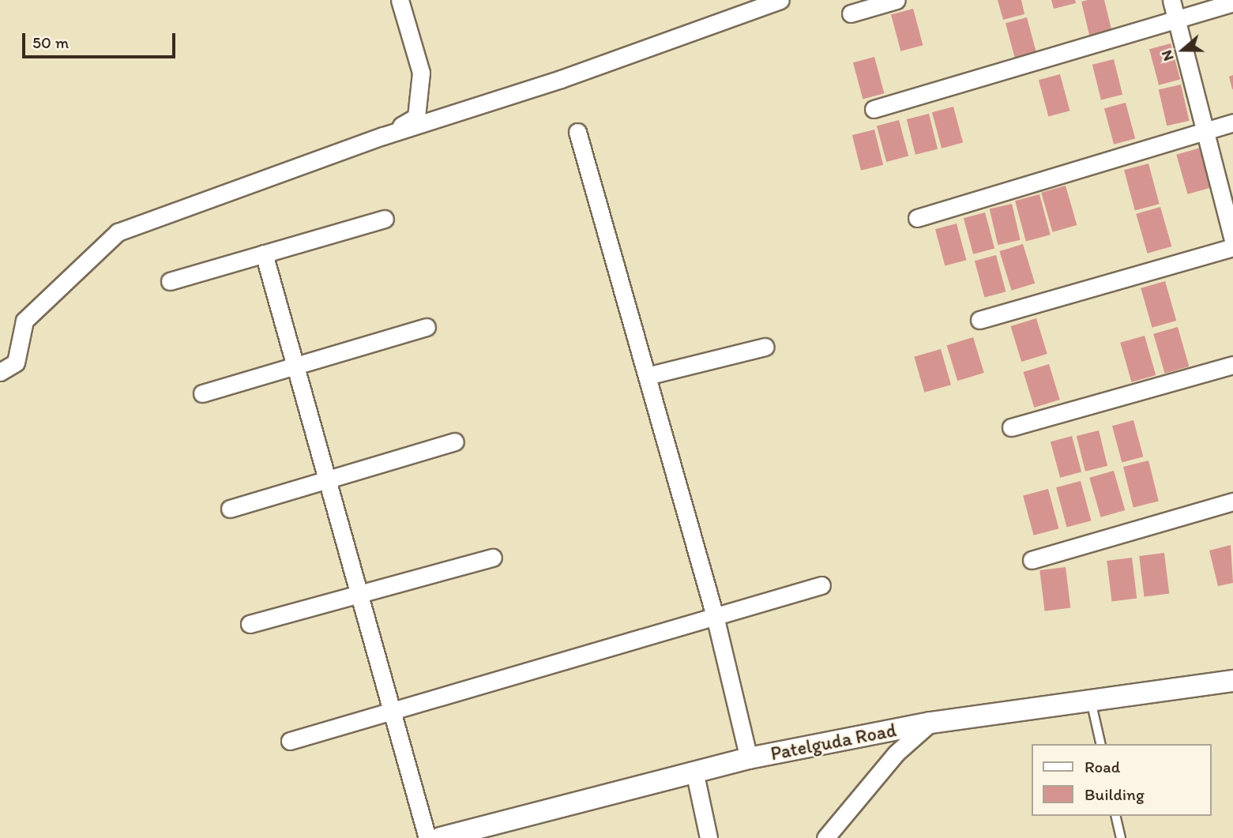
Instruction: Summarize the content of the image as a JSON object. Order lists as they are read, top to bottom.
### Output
{
  "streets": {
    "street": ["Patelguda Road"]
  },
  "legend": ["Road", "Building"],
  "scale_bar": "50 m",
  "north": "left"
}
